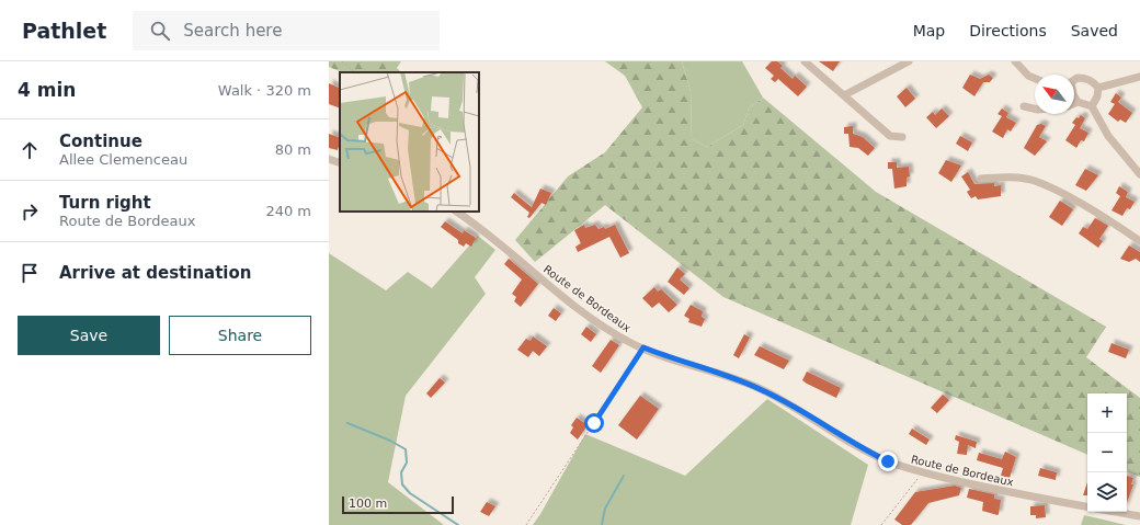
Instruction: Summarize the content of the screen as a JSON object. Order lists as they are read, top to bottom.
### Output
{
  "streets": {
    "street": ["Route de Bordeaux"]
  },
  "scale_bar": "100 m",
  "north": "top left",
  "page": {
    "header": "Pathlet",
    "search": "Search here",
    "nav": ["Map", "Directions", "Saved"],
    "heading": ["4 min", "Walk · 320 m"],
    "list": [
      ["Continue", "Allee Clemenceau", "80 m"],
      ["Turn right", "Route de Bordeaux", "240 m"],
      "Arrive at destination"
    ],
    "buttons": ["Save", "Share"],
    "map_buttons": ["+", "−"],
    "scale": "100 m"
  }
}
